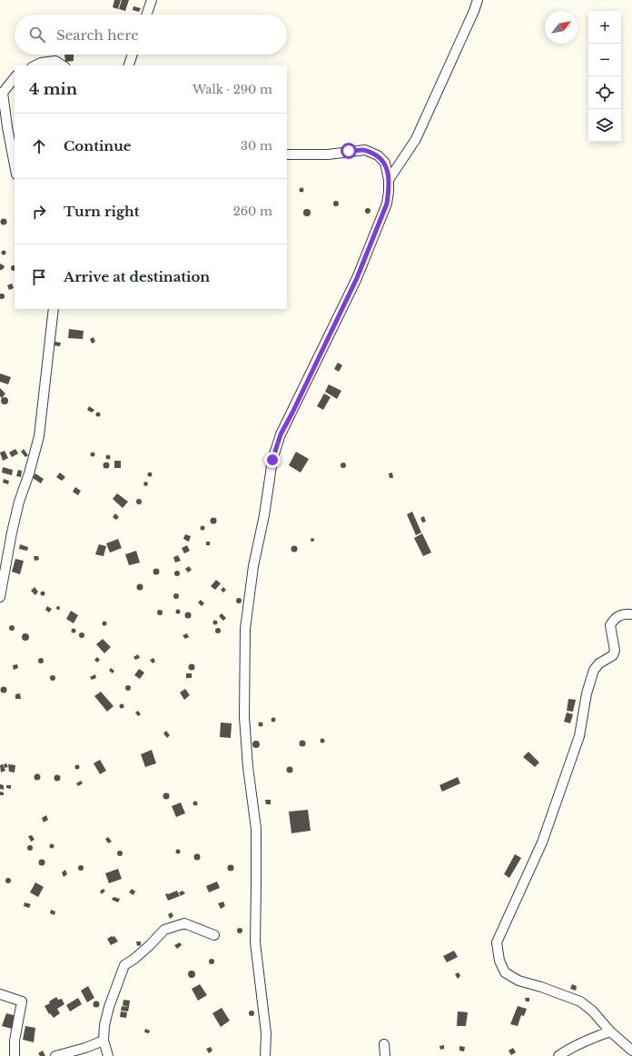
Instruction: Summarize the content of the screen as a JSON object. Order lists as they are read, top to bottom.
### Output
{
  "north": "top right",
  "page": {
    "map_buttons": ["+", "−"],
    "search": "Search here",
    "heading": ["4 min", "Walk · 290 m"],
    "list": [
      ["Continue", "30 m"],
      ["Turn right", "260 m"],
      "Arrive at destination"
    ]
  }
}
